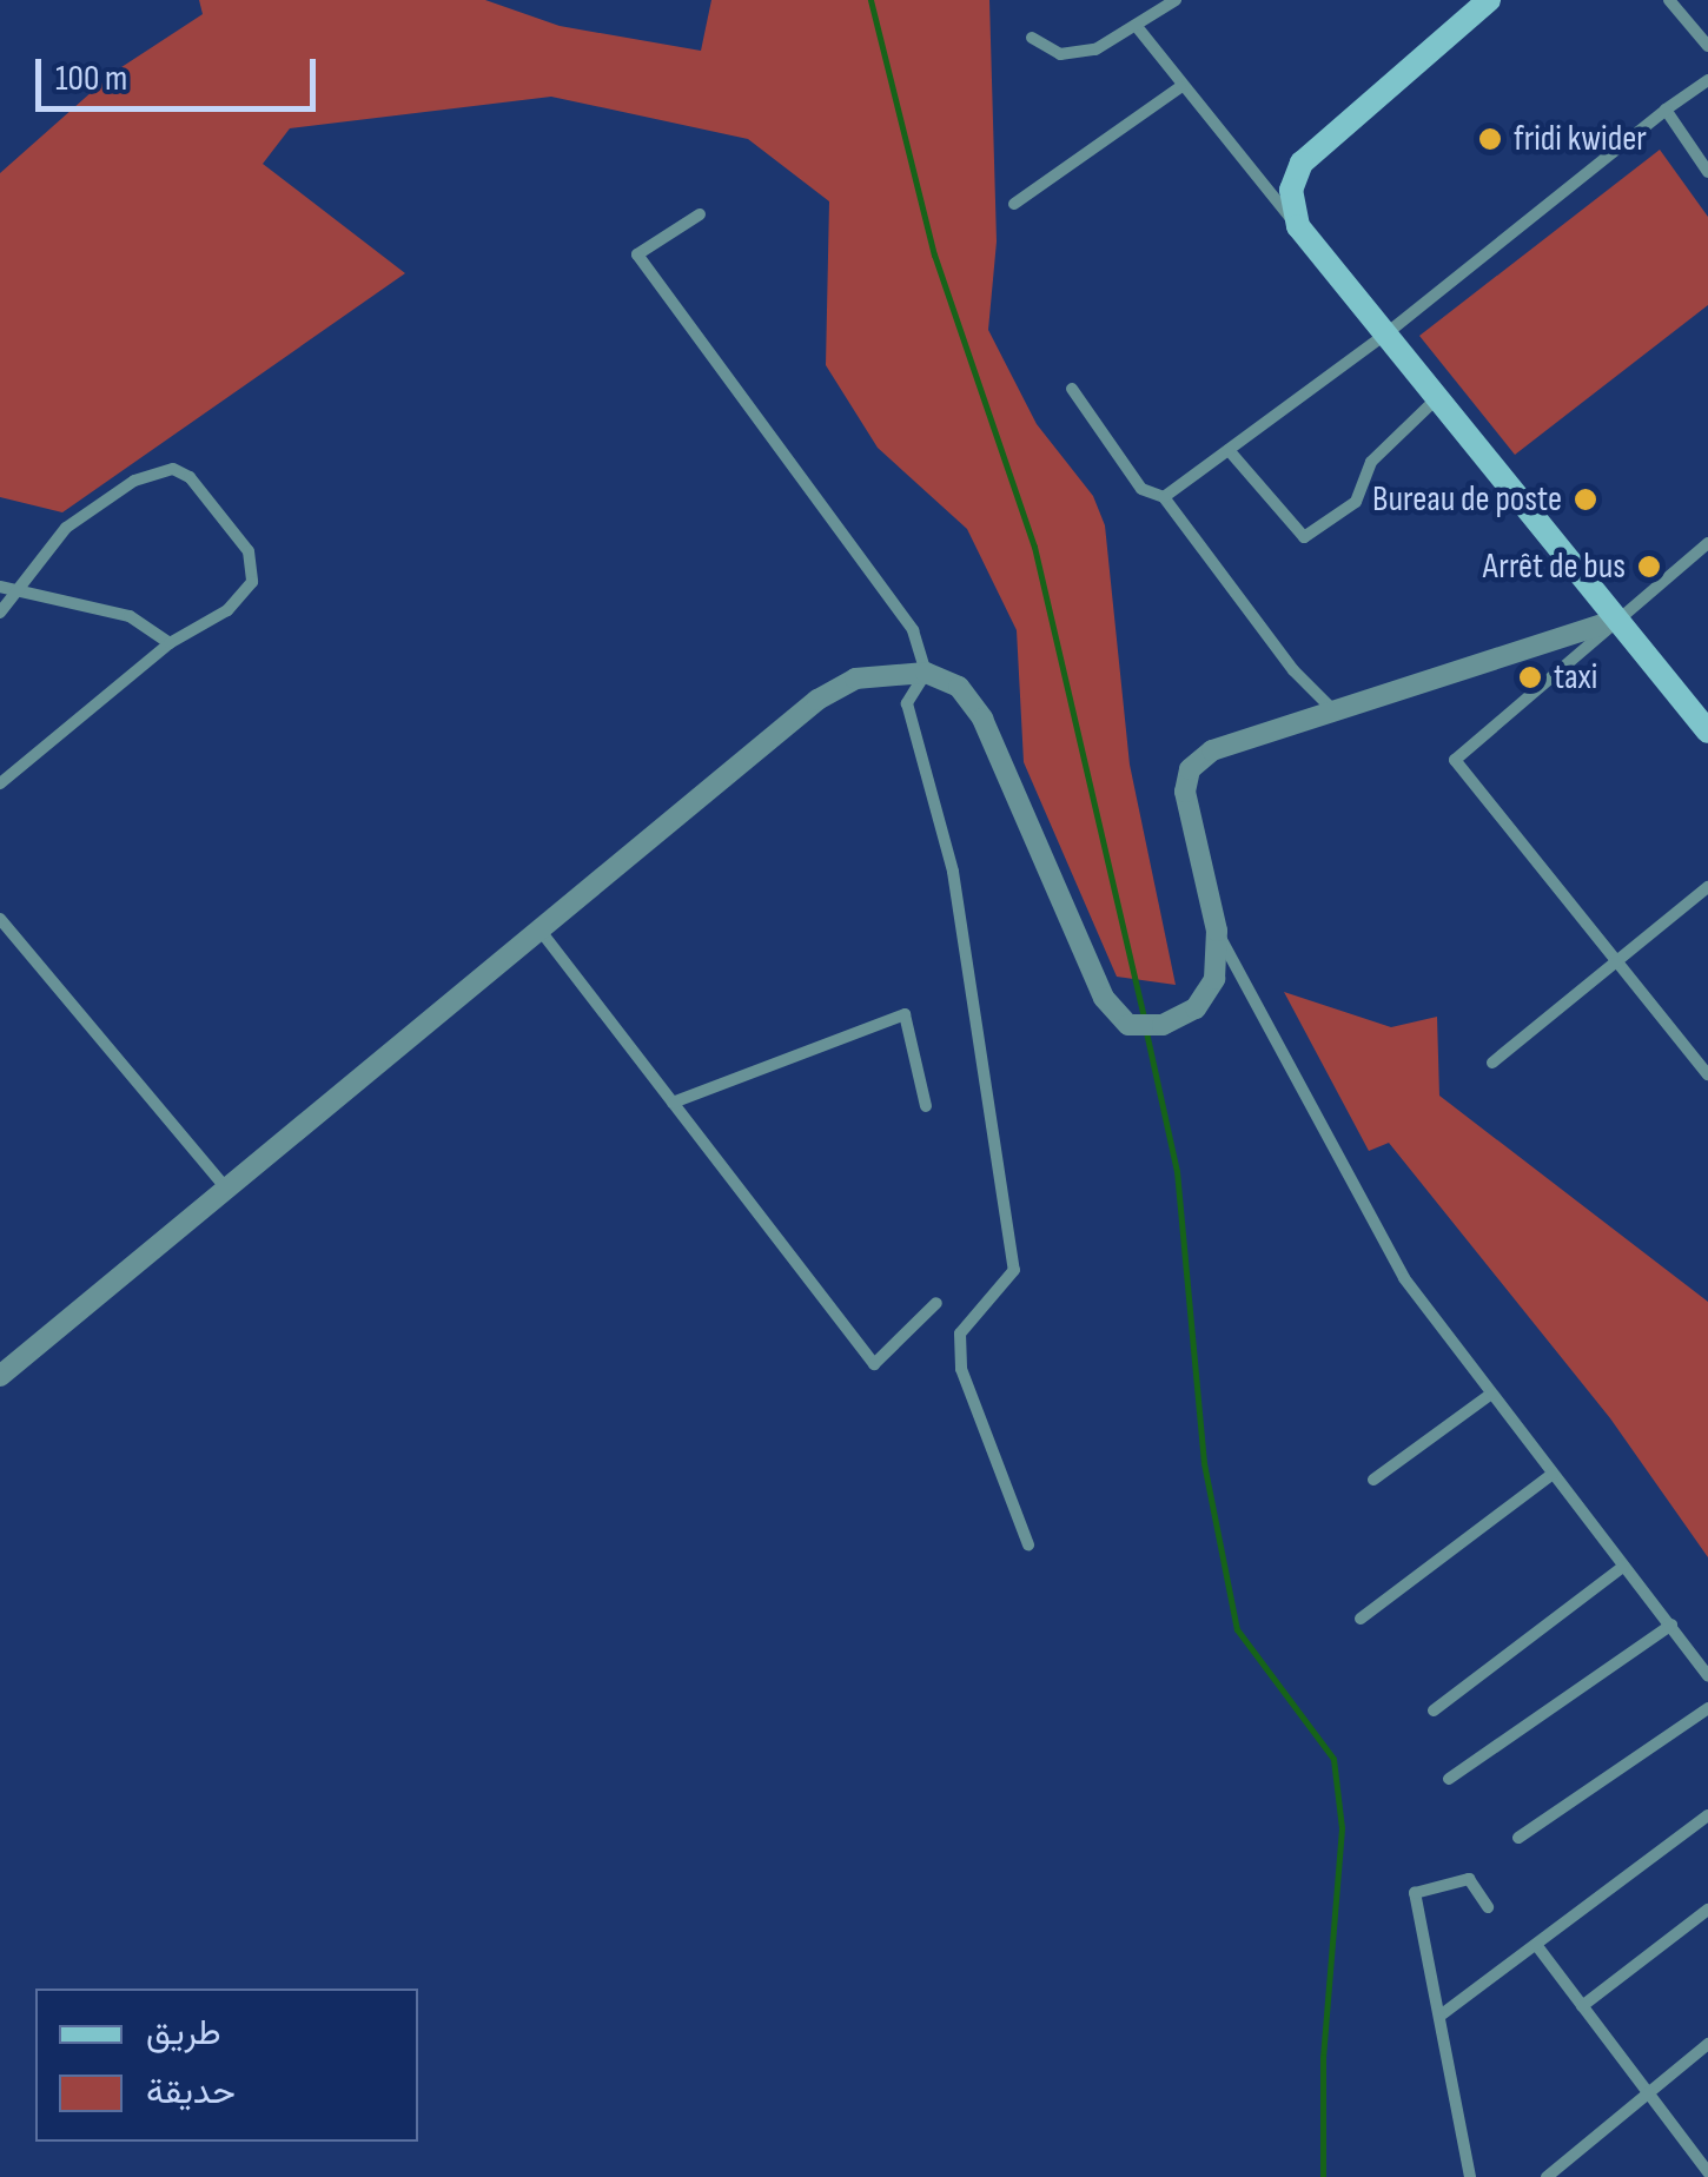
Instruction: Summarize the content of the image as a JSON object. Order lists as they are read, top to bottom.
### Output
{
  "places": [
    "fridi kwider",
    "Bureau de poste",
    "Arrêt de bus",
    "taxi"
  ],
  "legend": ["طريق", "حديقة"],
  "scale_bar": "100 m"
}
